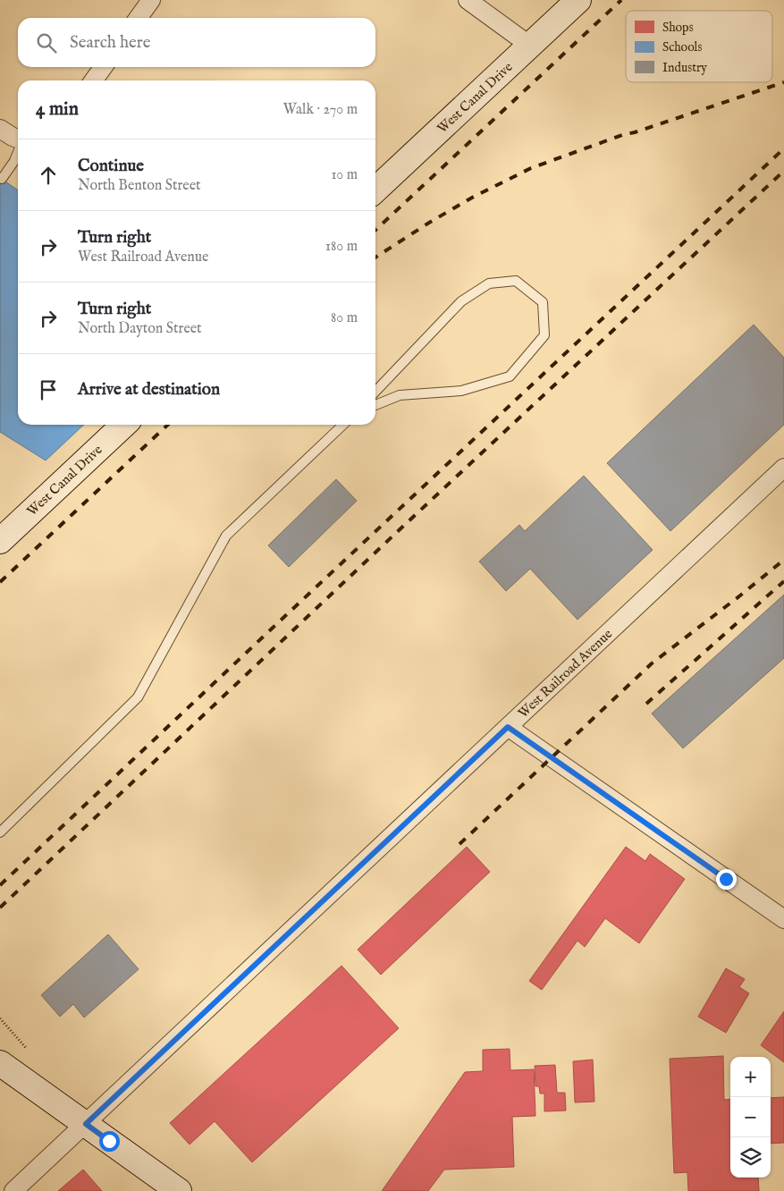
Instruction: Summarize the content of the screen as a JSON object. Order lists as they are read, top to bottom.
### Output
{
  "streets": {
    "street": ["West Canal Drive", "West Railroad Avenue"]
  },
  "legend": ["Shops", "Schools", "Industry"],
  "page": {
    "search": "Search here",
    "heading": ["4 min", "Walk · 270 m"],
    "list": [
      ["Continue", "North Benton Street", "10 m"],
      ["Turn right", "West Railroad Avenue", "180 m"],
      ["Turn right", "North Dayton Street", "80 m"],
      "Arrive at destination"
    ],
    "map_buttons": ["+", "−"]
  }
}
